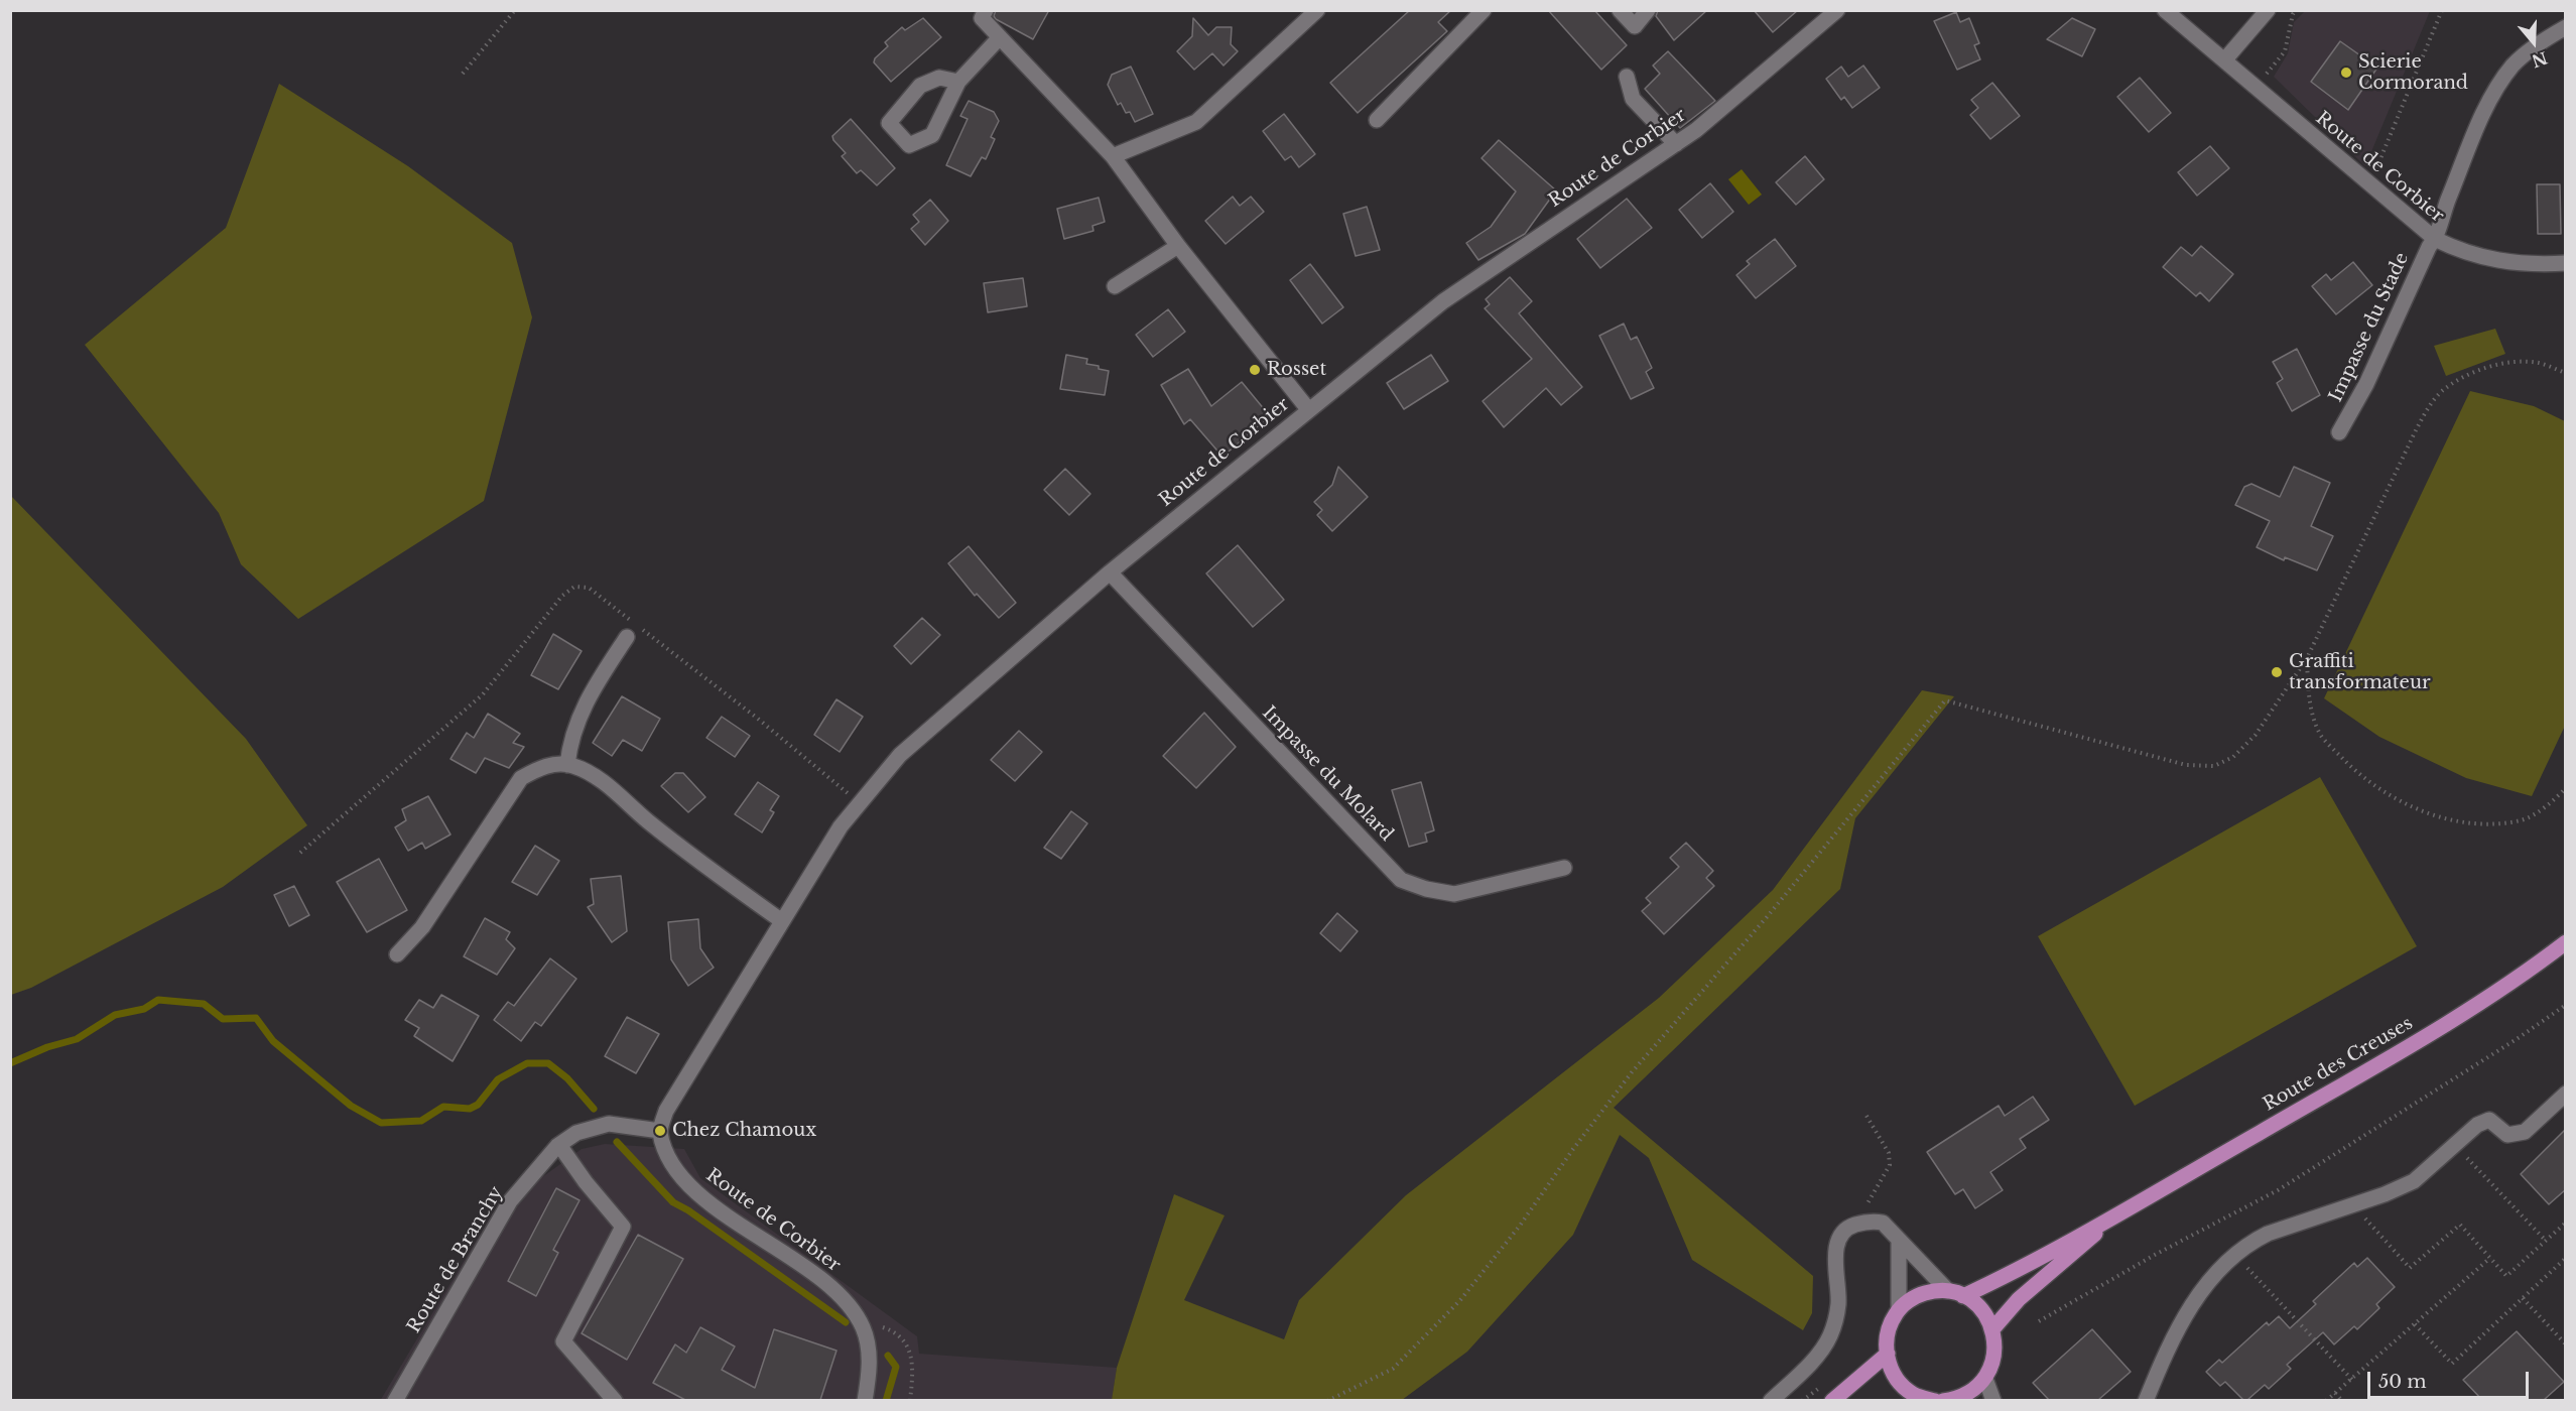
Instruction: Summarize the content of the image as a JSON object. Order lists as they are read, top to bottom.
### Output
{
  "streets": {
    "main road": ["Route des Creuses"],
    "street": [
      "Route de Corbier",
      "Impasse du Stade",
      "Impasse du Molard",
      "Route de Branchy"
    ]
  },
  "crossings": [
    ["Route de Corbier", "Impasse du Stade"],
    ["Route de Corbier", "Impasse du Molard"],
    ["Route de Corbier", "Route de Branchy"]
  ],
  "places": [
    "Scierie Cormorand",
    "Rosset",
    "Graffiti transformateur",
    "Chez Chamoux"
  ],
  "scale_bar": "50 m",
  "north": "bottom"
}
